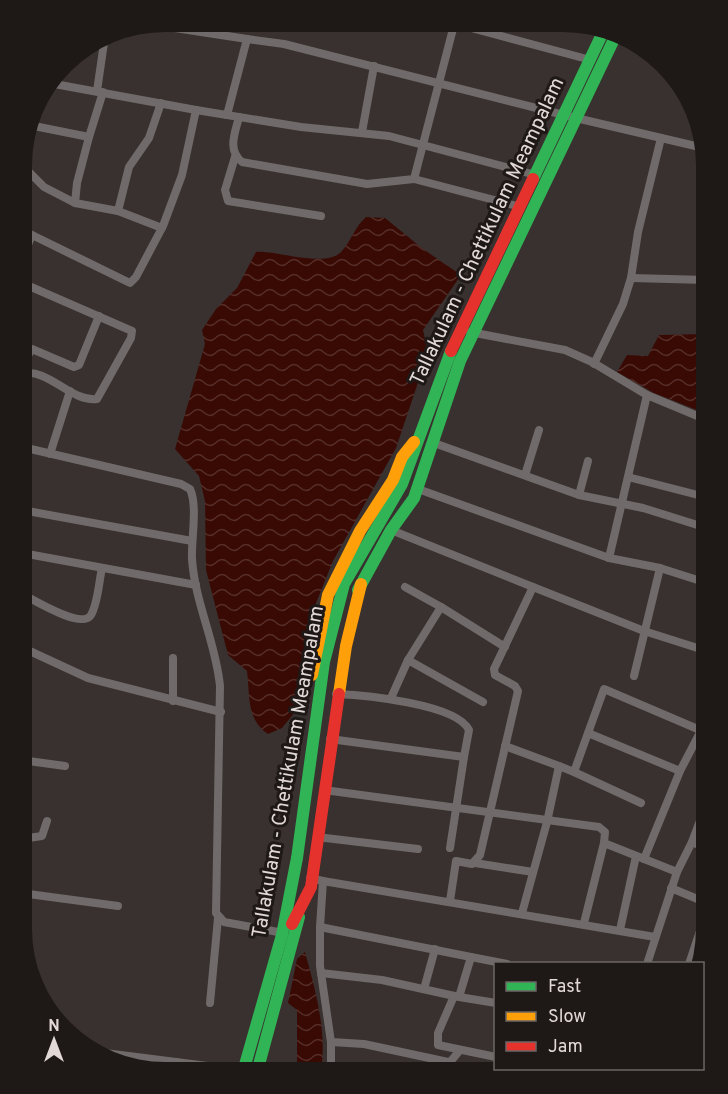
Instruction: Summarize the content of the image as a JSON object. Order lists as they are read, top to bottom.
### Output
{
  "streets": {
    "main road": ["Tallakulam - Chettikulam Meampalam"]
  },
  "legend": ["Fast", "Slow", "Jam"],
  "north": "top"
}
